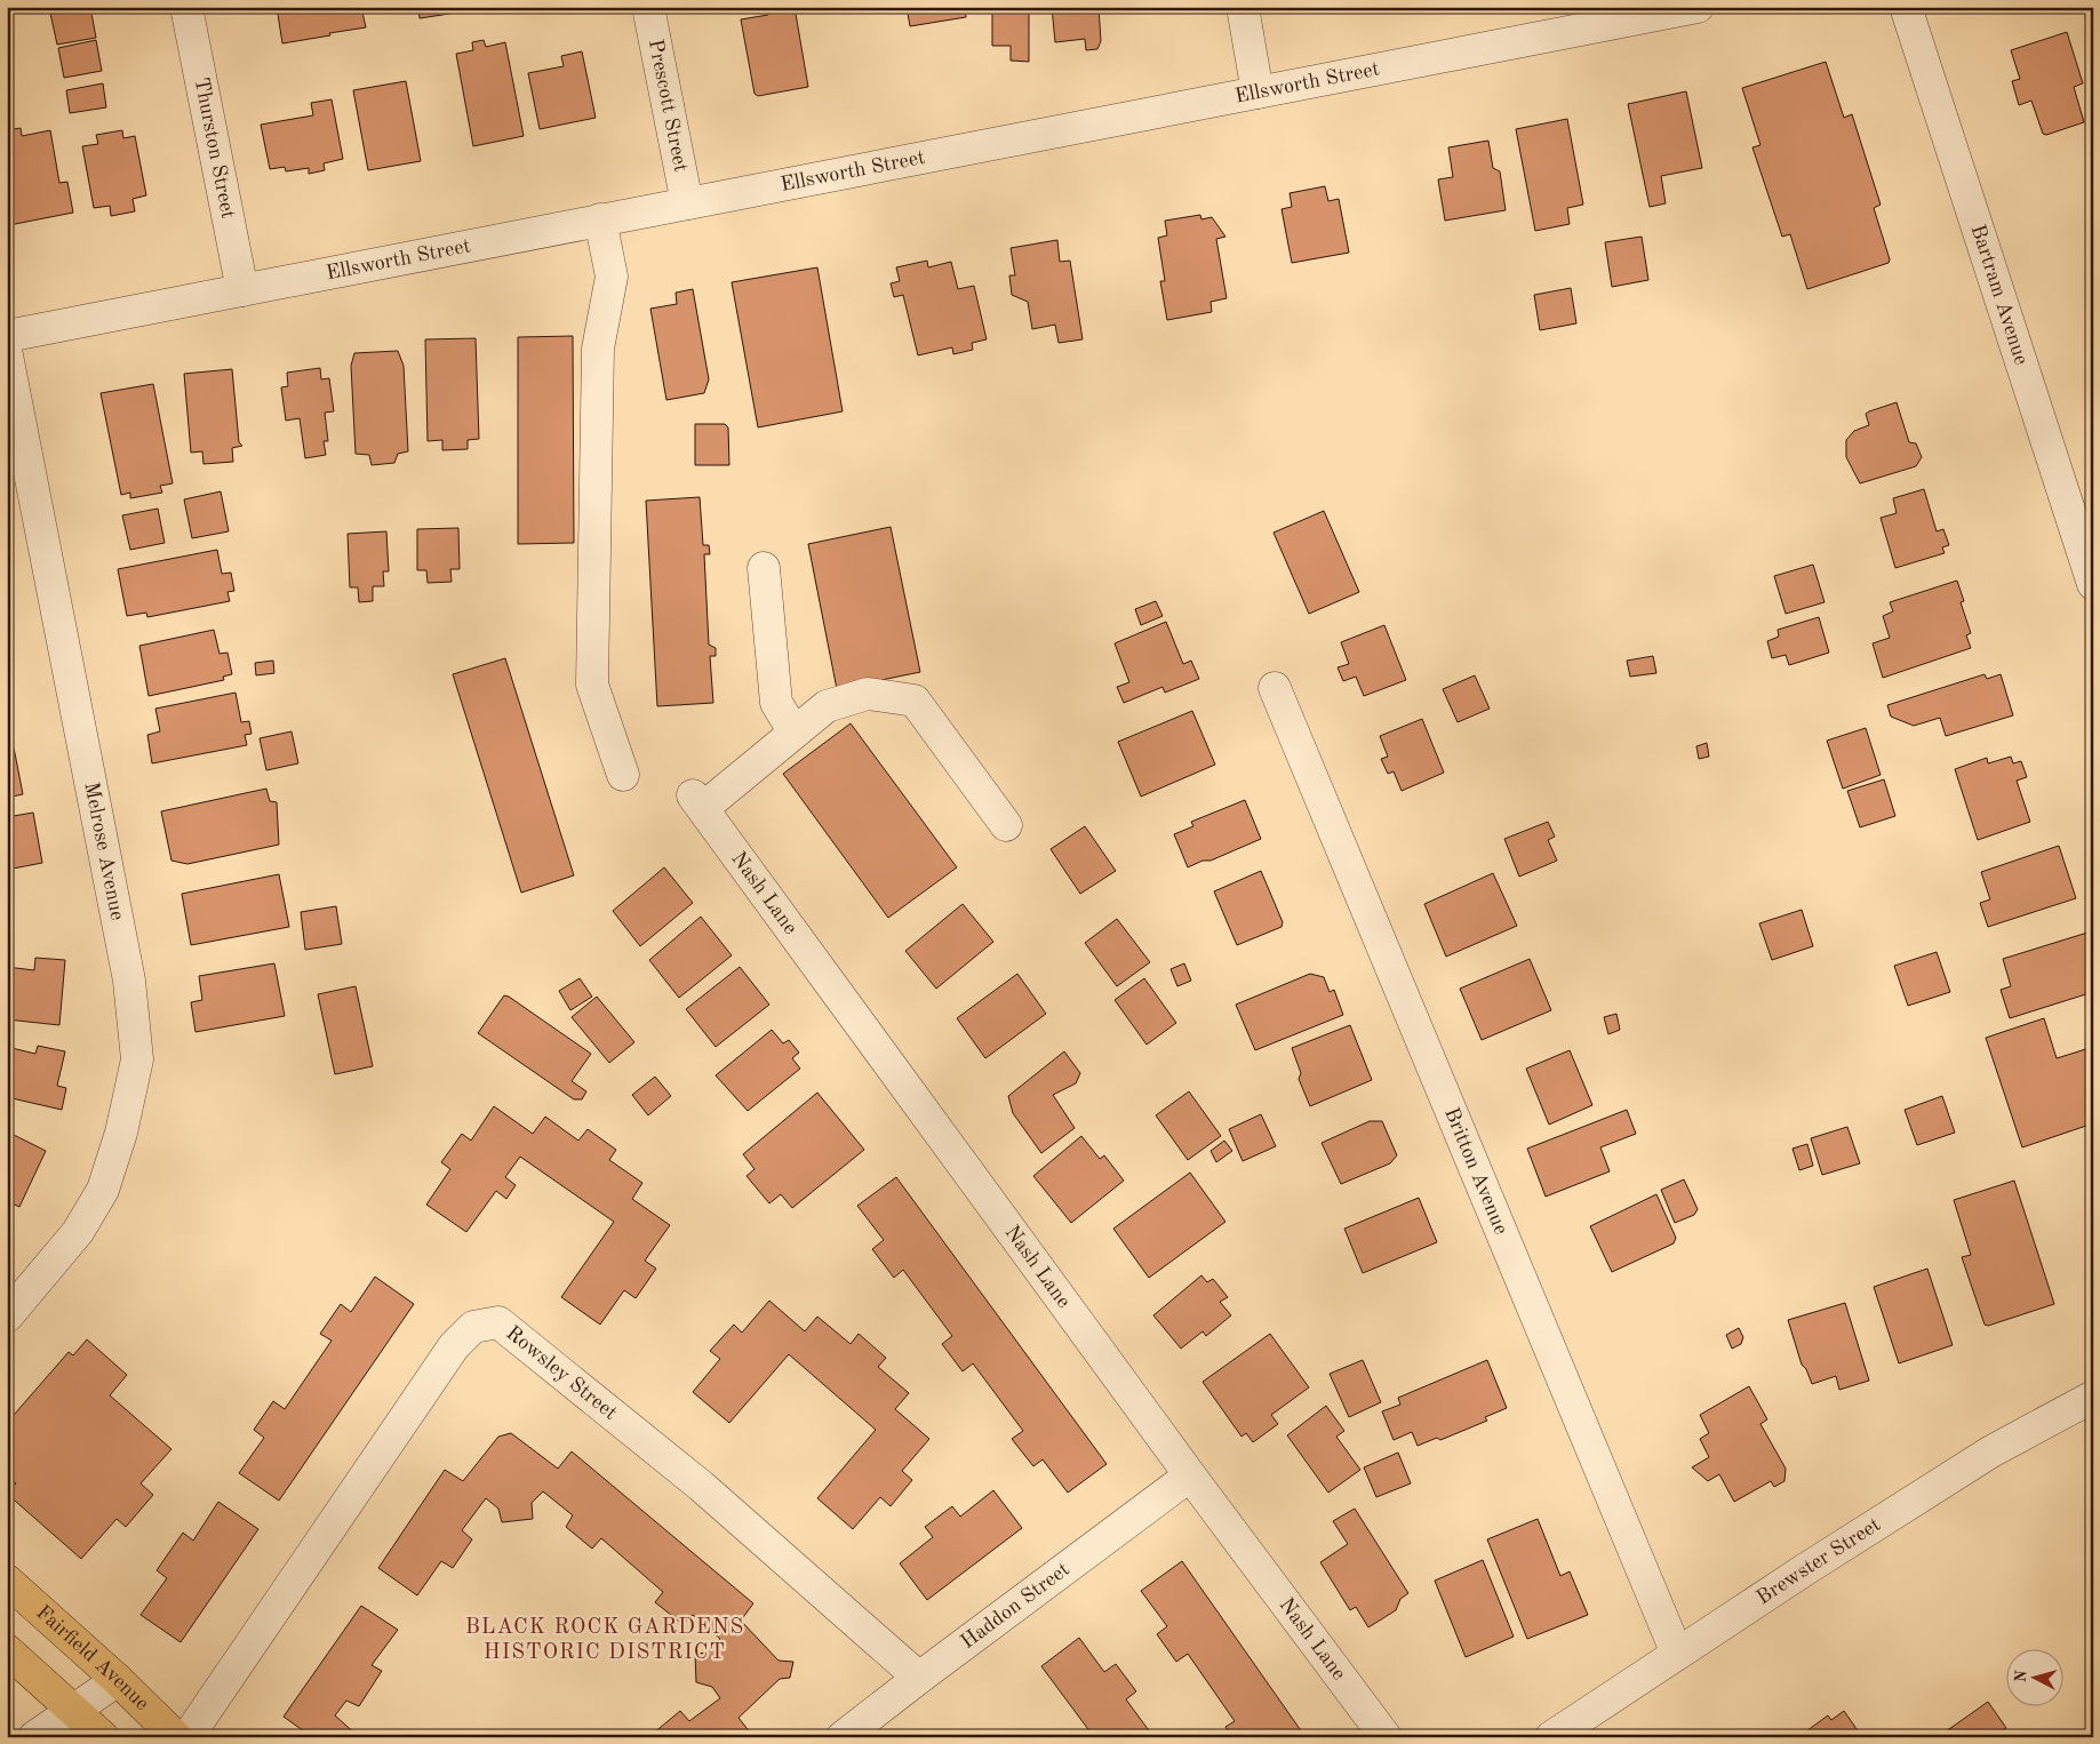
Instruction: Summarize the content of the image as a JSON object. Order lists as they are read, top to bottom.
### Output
{
  "streets": {
    "main road": ["Fairfield Avenue"],
    "street": [
      "Ellsworth Street",
      "Prescott Street",
      "Thurston Street",
      "Bartram Avenue",
      "Melrose Avenue",
      "Nash Lane",
      "Britton Avenue",
      "Rowsley Street",
      "Brewster Street",
      "Haddon Street"
    ]
  },
  "crossings": [
    ["Ellsworth Street", "Prescott Street"],
    ["Ellsworth Street", "Thurston Street"],
    ["Nash Lane", "Haddon Street"],
    ["Britton Avenue", "Brewster Street"],
    ["Rowsley Street", "Haddon Street"]
  ],
  "districts": ["BLACK ROCK GARDENS HISTORIC DISTRICT"],
  "north": "left"
}
